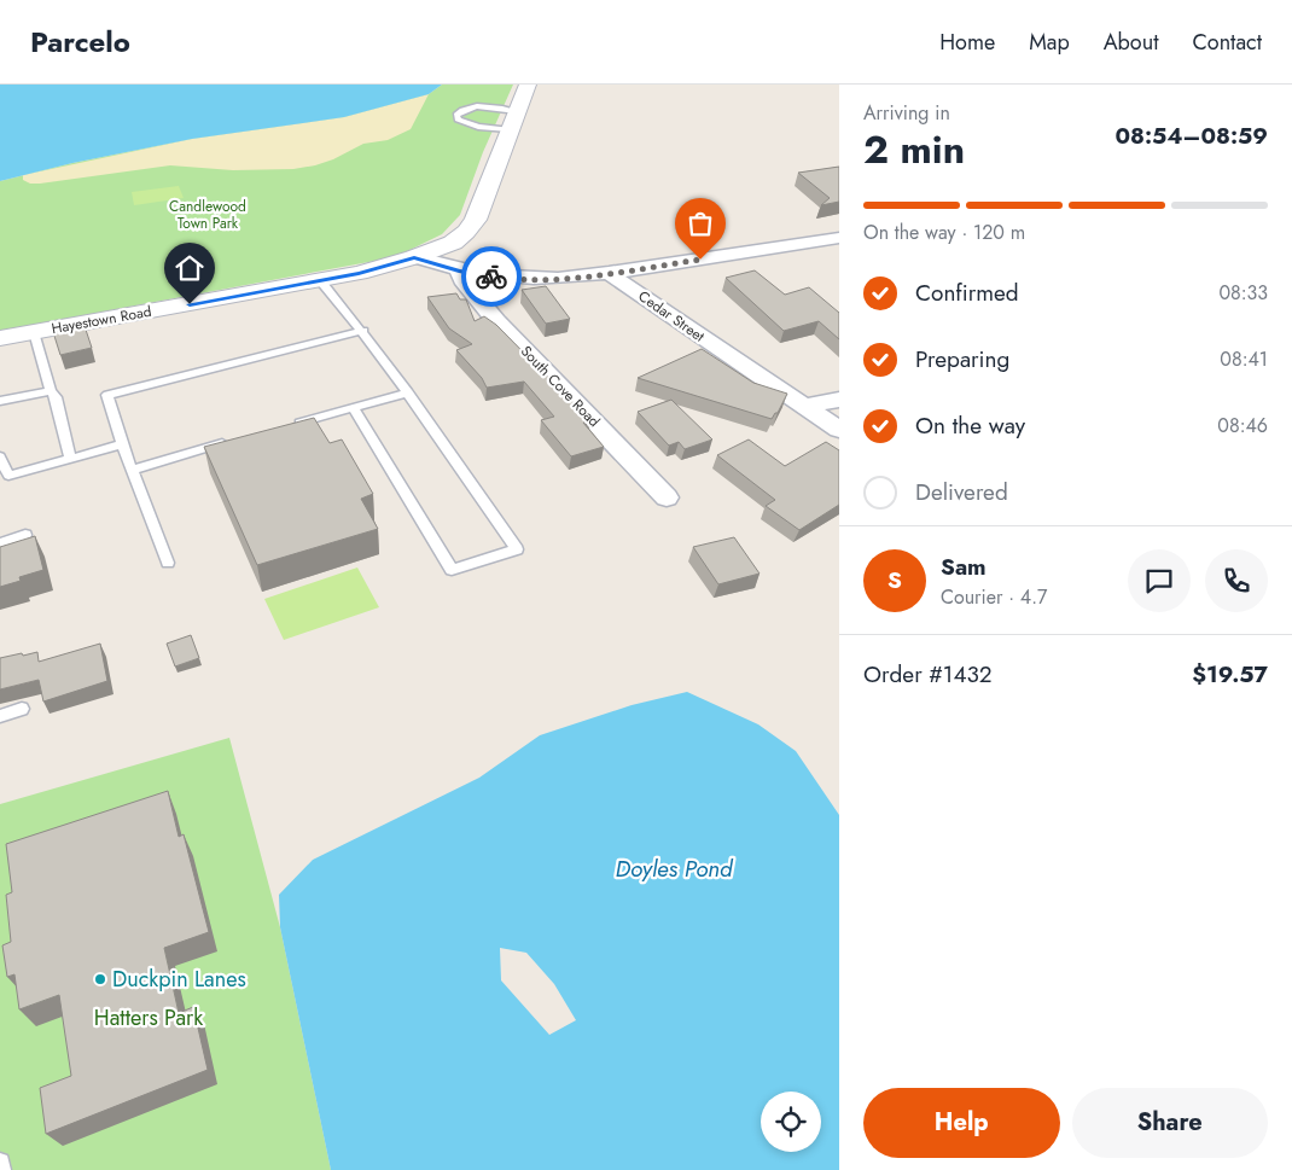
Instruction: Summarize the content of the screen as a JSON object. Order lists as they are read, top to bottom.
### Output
{
  "streets": {
    "street": ["Cedar Street", "Hayestown Road", "South Cove Road"]
  },
  "water": ["Doyles Pond"],
  "parks": ["Candlewood Town Park", "Hatters Park"],
  "places": ["Duckpin Lanes"],
  "page": {
    "header": "Parcelo",
    "nav": [
      "Home",
      "Map",
      "About",
      "Contact"
    ],
    "heading": ["2 min", "Arriving in", "08:54–08:59"],
    "panel": [
      "Sam",
      "Courier · 4.7",
      "Order #1432",
      "$19.57"
    ],
    "bar": "On the way · 120 m",
    "list": [
      ["Confirmed", "08:33"],
      ["Preparing", "08:41"],
      ["On the way", "08:46"],
      "Delivered"
    ],
    "round": "S",
    "buttons": ["Help", "Share"]
  }
}
